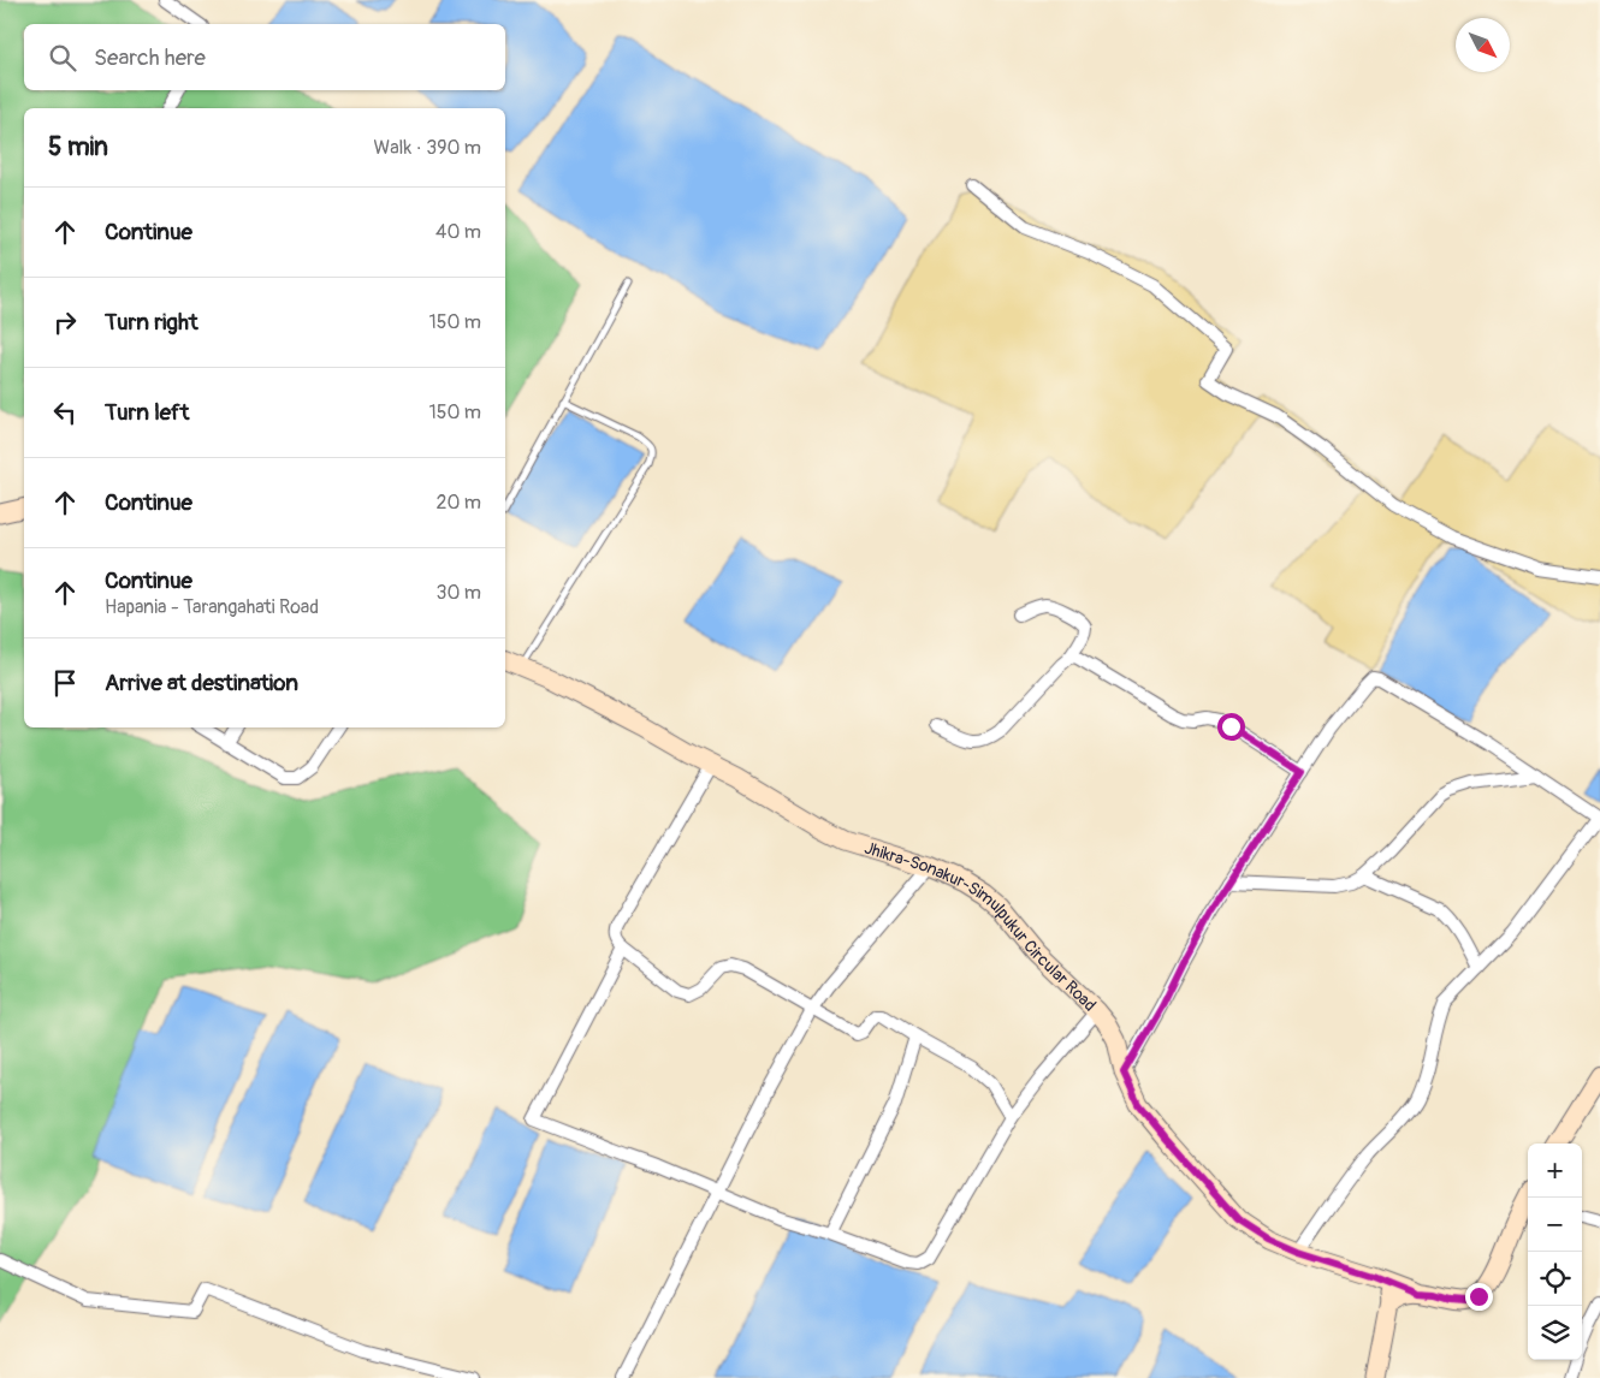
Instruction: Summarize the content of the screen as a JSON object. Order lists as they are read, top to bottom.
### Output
{
  "streets": {
    "street": ["Jhikra-Sonakur-Simulpukur Circular Road"]
  },
  "north": "bottom right",
  "page": {
    "search": "Search here",
    "heading": ["5 min", "Walk · 390 m"],
    "list": [
      ["Continue", "40 m"],
      ["Turn right", "150 m"],
      ["Turn left", "150 m"],
      ["Continue", "20 m"],
      ["Continue", "Hapania - Tarangahati Road", "30 m"],
      "Arrive at destination"
    ],
    "map_buttons": ["+", "−"]
  }
}
